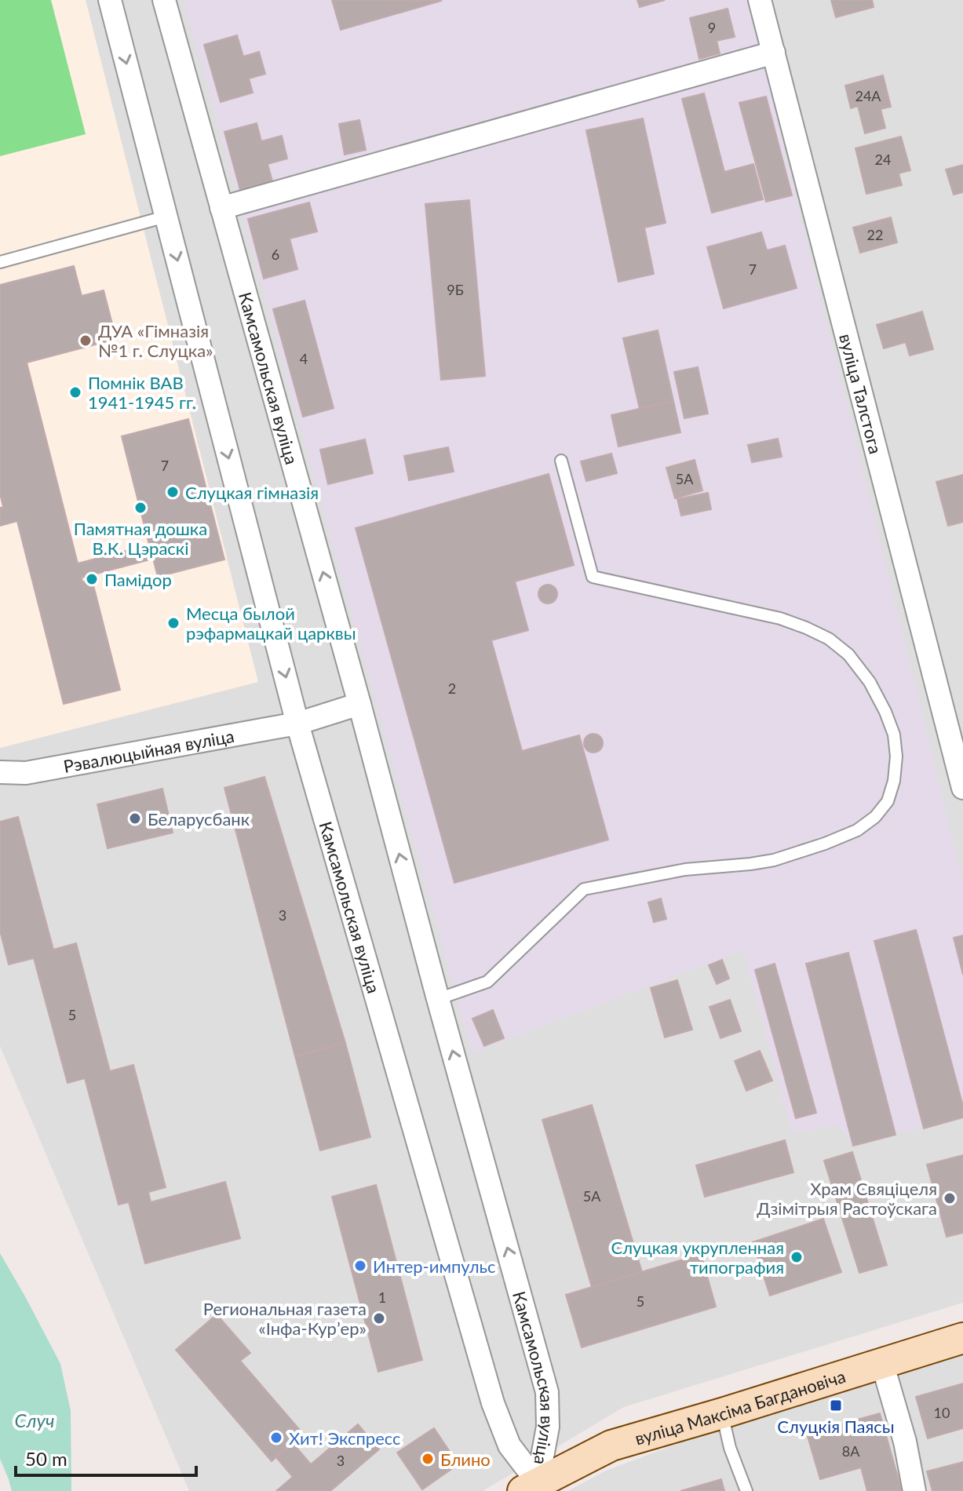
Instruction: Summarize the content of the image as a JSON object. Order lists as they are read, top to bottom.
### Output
{
  "streets": {
    "main road": ["вуліца Максіма Багдановіча"],
    "street": ["Камсамольская вуліца", "вуліца Талстога", "Рэвалюцыйная вуліца"]
  },
  "crossings": [
    ["Камсамольская вуліца", "Рэвалюцыйная вуліца"],
    ["Камсамольская вуліца", "вуліца Максіма Багдановіча"]
  ],
  "water": ["Случ"],
  "places": {
    "other": [
      "ДУА «Гімназія №1 г. Слуцка»",
      "Помнік ВАВ 1941-1945 гг.",
      "Слуцкая гімназія",
      "Памятная дошка В.К. Цэраскі",
      "Памідор",
      "Месца былой рэфармацкай царквы",
      "Беларусбанк",
      "Храм Свяціцеля Дзімітрыя Растоўскага",
      "Слуцкая укрупленная типография",
      "Интер-импульс",
      "Региональная газета «Інфа-Курʼер»",
      "Хит! Экспресс",
      "Блино"
    ],
    "transit": ["Слуцкія Паясы"]
  },
  "house_numbers": [
    "9",
    "24А",
    "24",
    "22",
    "6",
    "7",
    "9Б",
    "4",
    "7",
    "5А",
    "2",
    "3",
    "5",
    "5А",
    "1",
    "5",
    "10",
    "8А",
    "3"
  ],
  "scale_bar": "50 m"
}
